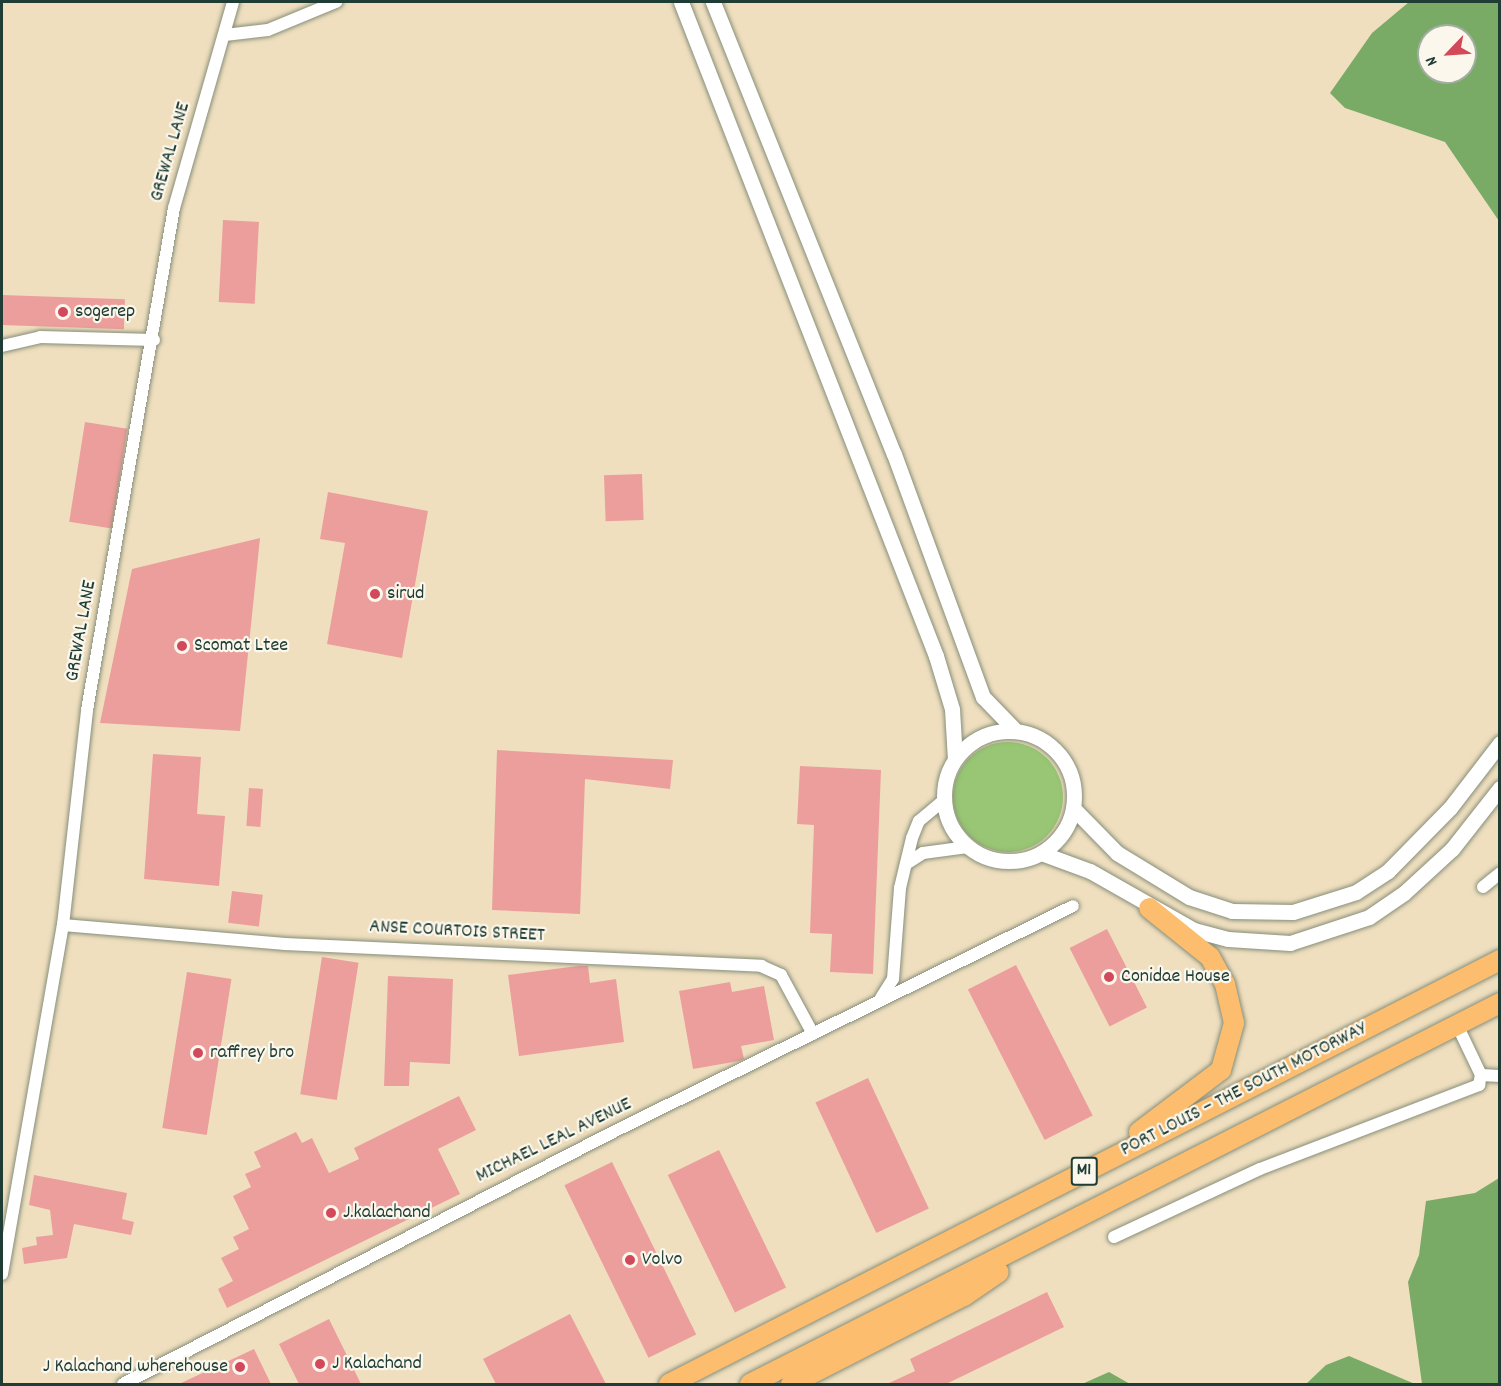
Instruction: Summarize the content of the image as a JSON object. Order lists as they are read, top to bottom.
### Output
{
  "streets": {
    "highway": ["PORT LOUIS – THE SOUTH MOTORWAY", "M1"],
    "street": ["GREWAL LANE", "ANSE COURTOIS STREET", "MICHAEL LEAL AVENUE"]
  },
  "crossings": [
    ["GREWAL LANE", "ANSE COURTOIS STREET"],
    ["ANSE COURTOIS STREET", "MICHAEL LEAL AVENUE"]
  ],
  "places": [
    "sogerep",
    "sirud",
    "Scomat Ltee",
    "Conidae House",
    "raffrey bro",
    "J.kalachand",
    "Volvo",
    "J Kalachand",
    "J Kalachand wherehouse"
  ],
  "north": "bottom left"
}
